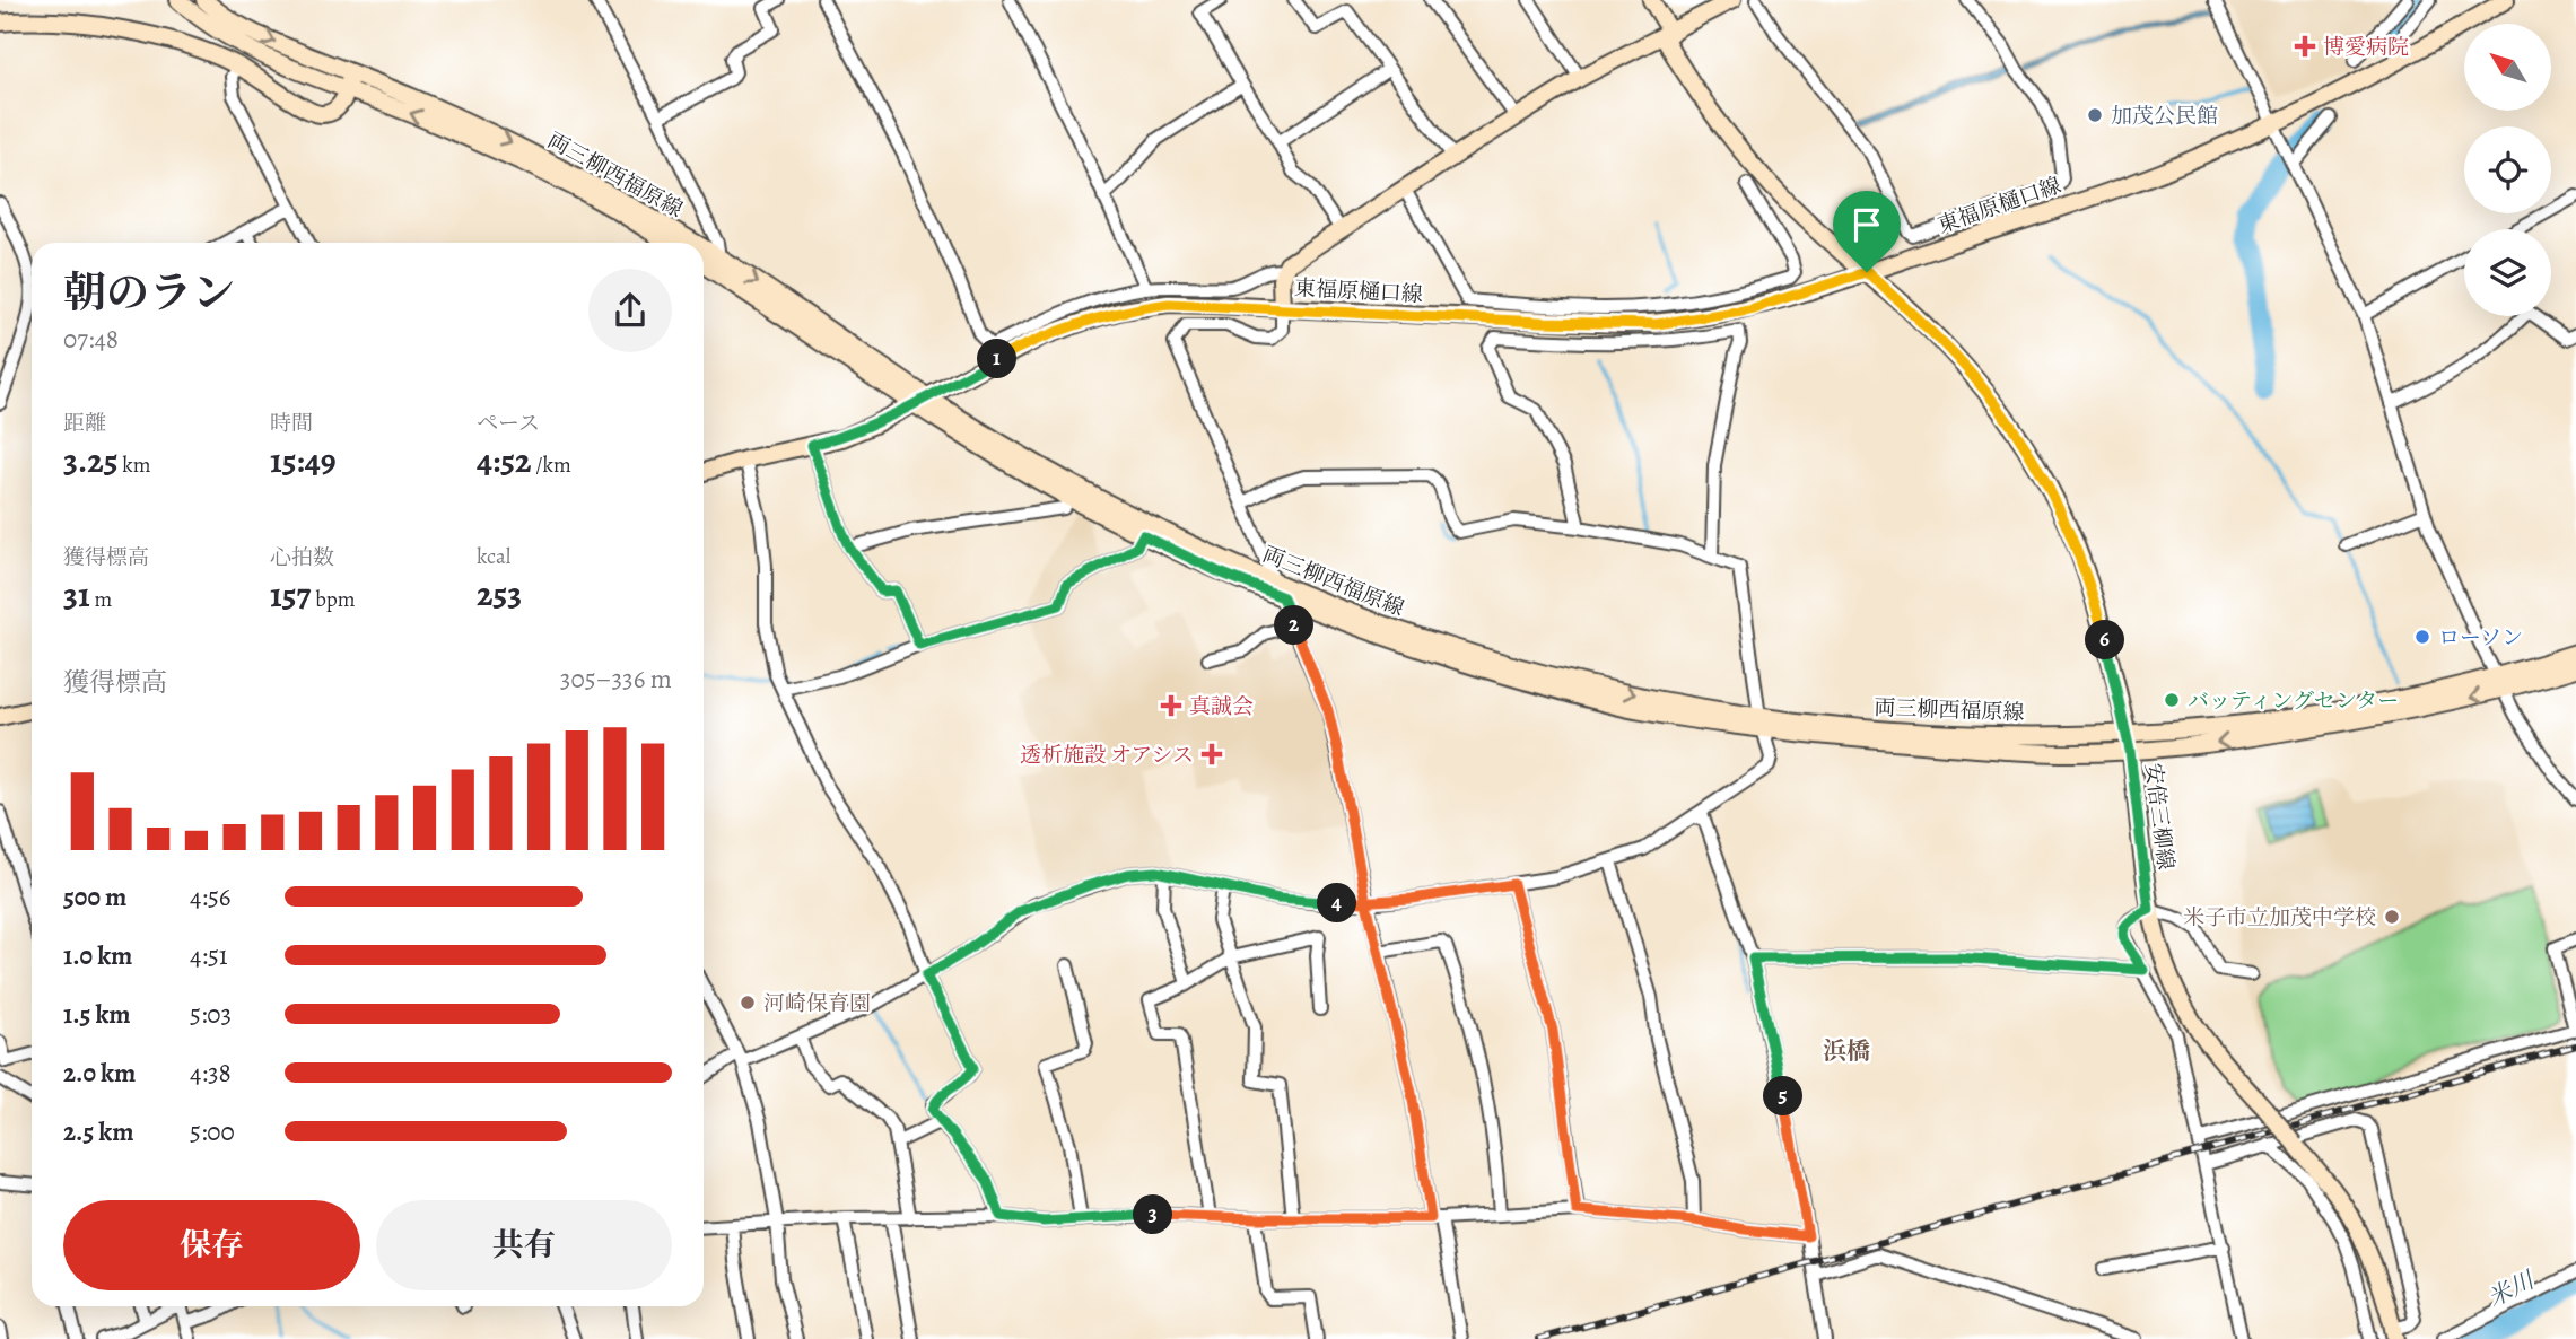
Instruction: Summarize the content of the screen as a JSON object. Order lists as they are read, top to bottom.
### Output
{
  "streets": {
    "main road": ["両三柳西福原線", "東福原樋口線", "安倍三柳線"]
  },
  "crossings": [
    ["両三柳西福原線", "東福原樋口線"],
    ["両三柳西福原線", "安倍三柳線"],
    ["東福原樋口線", "安倍三柳線"]
  ],
  "districts": ["浜橋"],
  "water": ["米川"],
  "places": {
    "health": ["博愛病院", "真誠会", "透析施設 オアシス"],
    "other": [
      "加茂公民館",
      "ローソン",
      "バッティングセンター",
      "米子市立加茂中学校",
      "河崎保育園"
    ]
  },
  "north": "top left",
  "page": {
    "heading": ["朝のラン", "07:48"],
    "pins": [
      "1",
      "2",
      "6",
      "4",
      "5",
      "3"
    ],
    "stats": [
      ["距離", "3.25 km"],
      ["時間", "15:49"],
      ["ペース", "4:52 /km"],
      ["獲得標高", "31 m"],
      ["心拍数", "157 bpm"],
      ["kcal", "253"]
    ],
    "chart": ["獲得標高", "305–336 m"],
    "list": [
      {
        "name": "500 m",
        "note": "4:56"
      },
      {
        "name": "1.0 km",
        "note": "4:51"
      },
      {
        "name": "1.5 km",
        "note": "5:03"
      },
      {
        "name": "2.0 km",
        "note": "4:38"
      },
      {
        "name": "2.5 km",
        "note": "5:00"
      }
    ],
    "buttons": ["保存", "共有"]
  }
}
